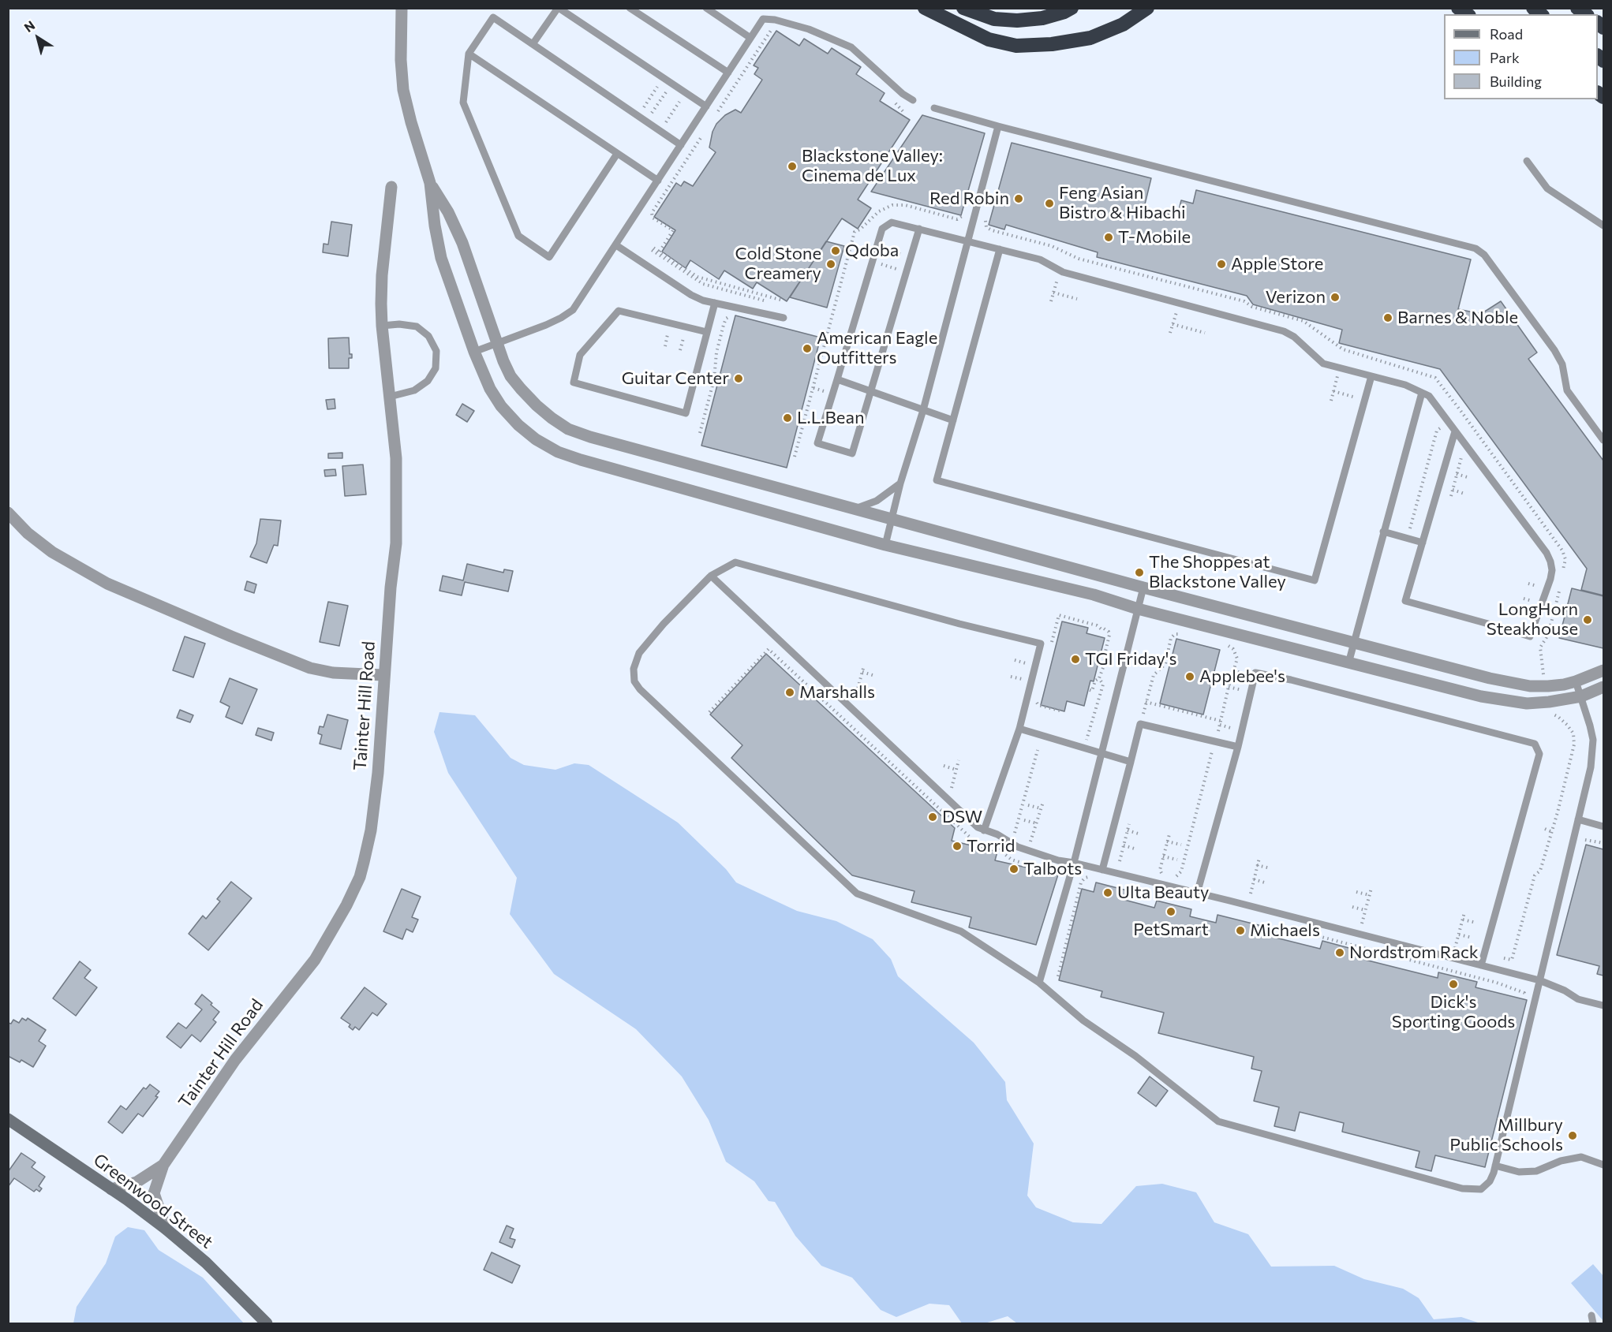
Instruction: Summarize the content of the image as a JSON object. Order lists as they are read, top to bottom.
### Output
{
  "streets": {
    "street": ["Tainter Hill Road", "Greenwood Street"]
  },
  "crossings": [
    ["Tainter Hill Road", "Greenwood Street"]
  ],
  "places": [
    "Blackstone Valley: Cinema de Lux",
    "Red Robin",
    "Feng Asian Bistro & Hibachi",
    "T-Mobile",
    "Qdoba",
    "Cold Stone Creamery",
    "Apple Store",
    "Verizon",
    "Barnes & Noble",
    "American Eagle Outfitters",
    "Guitar Center",
    "L.L.Bean",
    "The Shoppes at Blackstone Valley",
    "LongHorn Steakhouse",
    "TGI Friday's",
    "Applebee's",
    "Marshalls",
    "DSW",
    "Torrid",
    "Talbots",
    "Ulta Beauty",
    "PetSmart",
    "Michaels",
    "Nordstrom Rack",
    "Dick's Sporting Goods",
    "Millbury Public Schools"
  ],
  "legend": ["Road", "Park", "Building"],
  "north": "top left"
}
